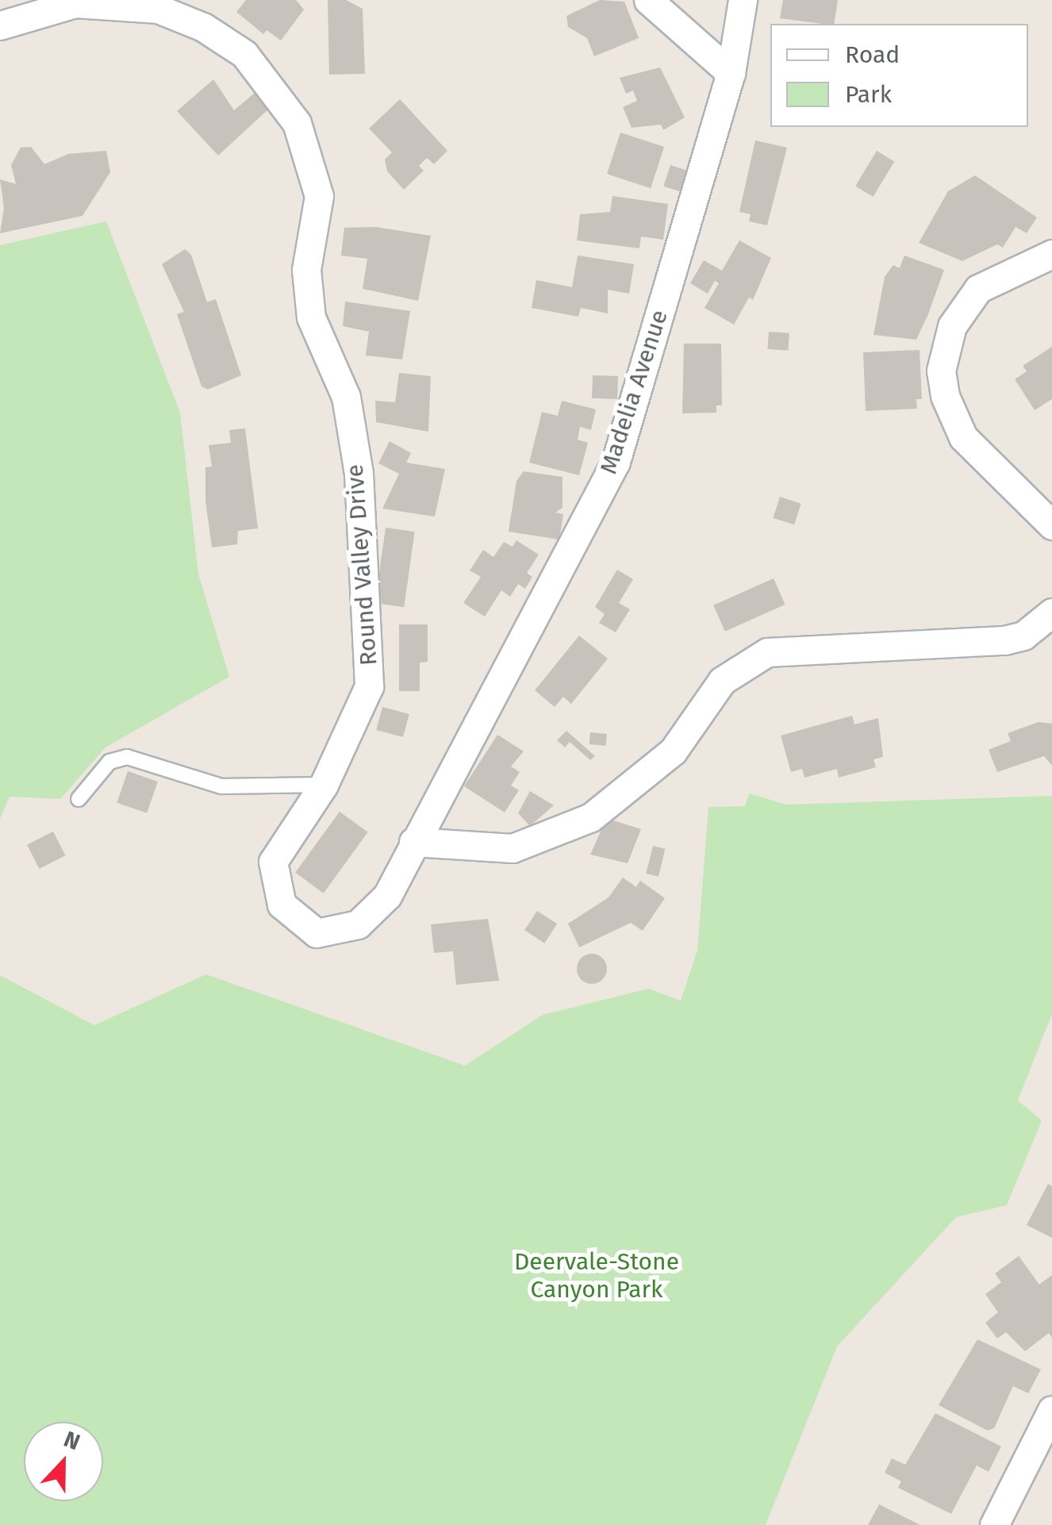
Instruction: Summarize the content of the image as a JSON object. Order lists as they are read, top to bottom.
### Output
{
  "streets": {
    "street": ["Madelia Avenue", "Round Valley Drive"]
  },
  "crossings": [
    ["Madelia Avenue", "Round Valley Drive"]
  ],
  "parks": ["Deervale-Stone Canyon Park"],
  "legend": ["Road", "Park"],
  "north": "top"
}
